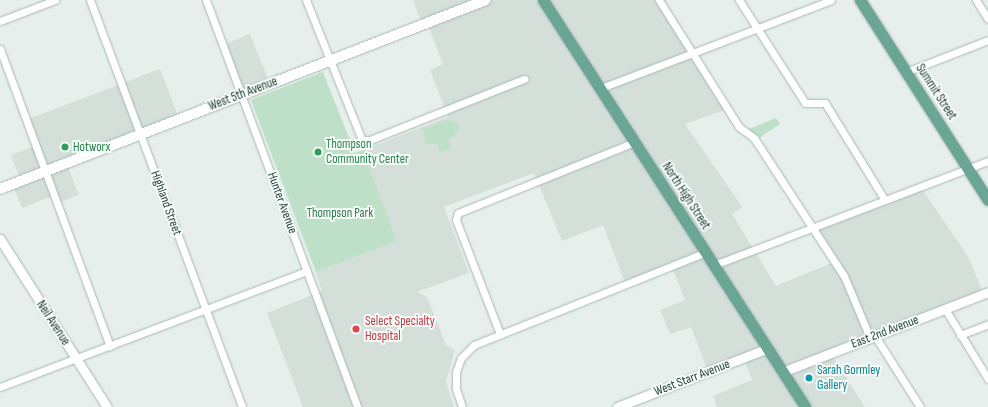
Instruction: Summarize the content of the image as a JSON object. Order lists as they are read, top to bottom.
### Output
{
  "streets": {
    "main road": ["Summit Street", "West 5th Avenue", "North High Street"],
    "street": [
      "Highland Street",
      "Hunter Avenue",
      "Neil Avenue",
      "East 2nd Avenue",
      "West Starr Avenue"
    ]
  },
  "crossings": [
    ["West 5th Avenue", "Highland Street"],
    ["West 5th Avenue", "Hunter Avenue"],
    ["North High Street", "East 2nd Avenue"],
    ["North High Street", "West Starr Avenue"]
  ],
  "parks": ["Thompson Park"],
  "places": [
    "Hotworx",
    "Thompson Community Center",
    "Select Specialty Hospital",
    "Sarah Gormley Gallery"
  ]
}
